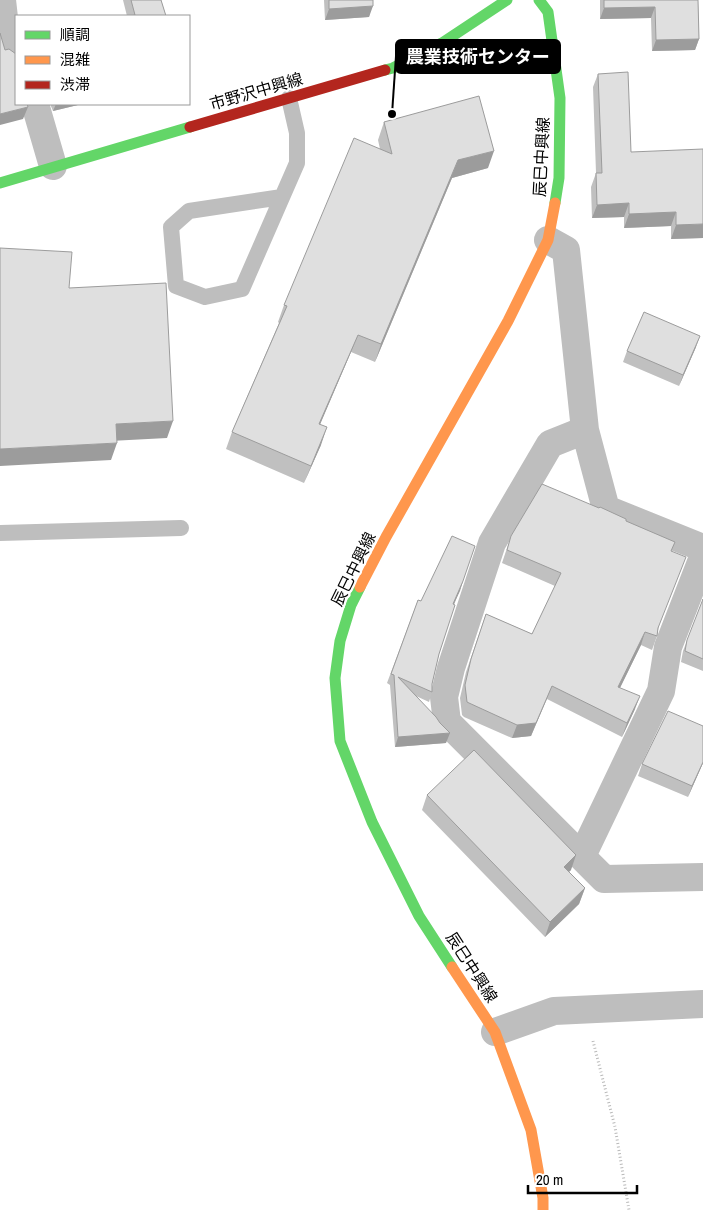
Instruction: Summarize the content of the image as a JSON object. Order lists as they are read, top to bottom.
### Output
{
  "streets": {
    "main road": ["市野沢中興線", "辰巳中興線"]
  },
  "places": ["農業技術センター"],
  "legend": ["順調", "混雑", "渋滞"],
  "scale_bar": "20 m"
}
